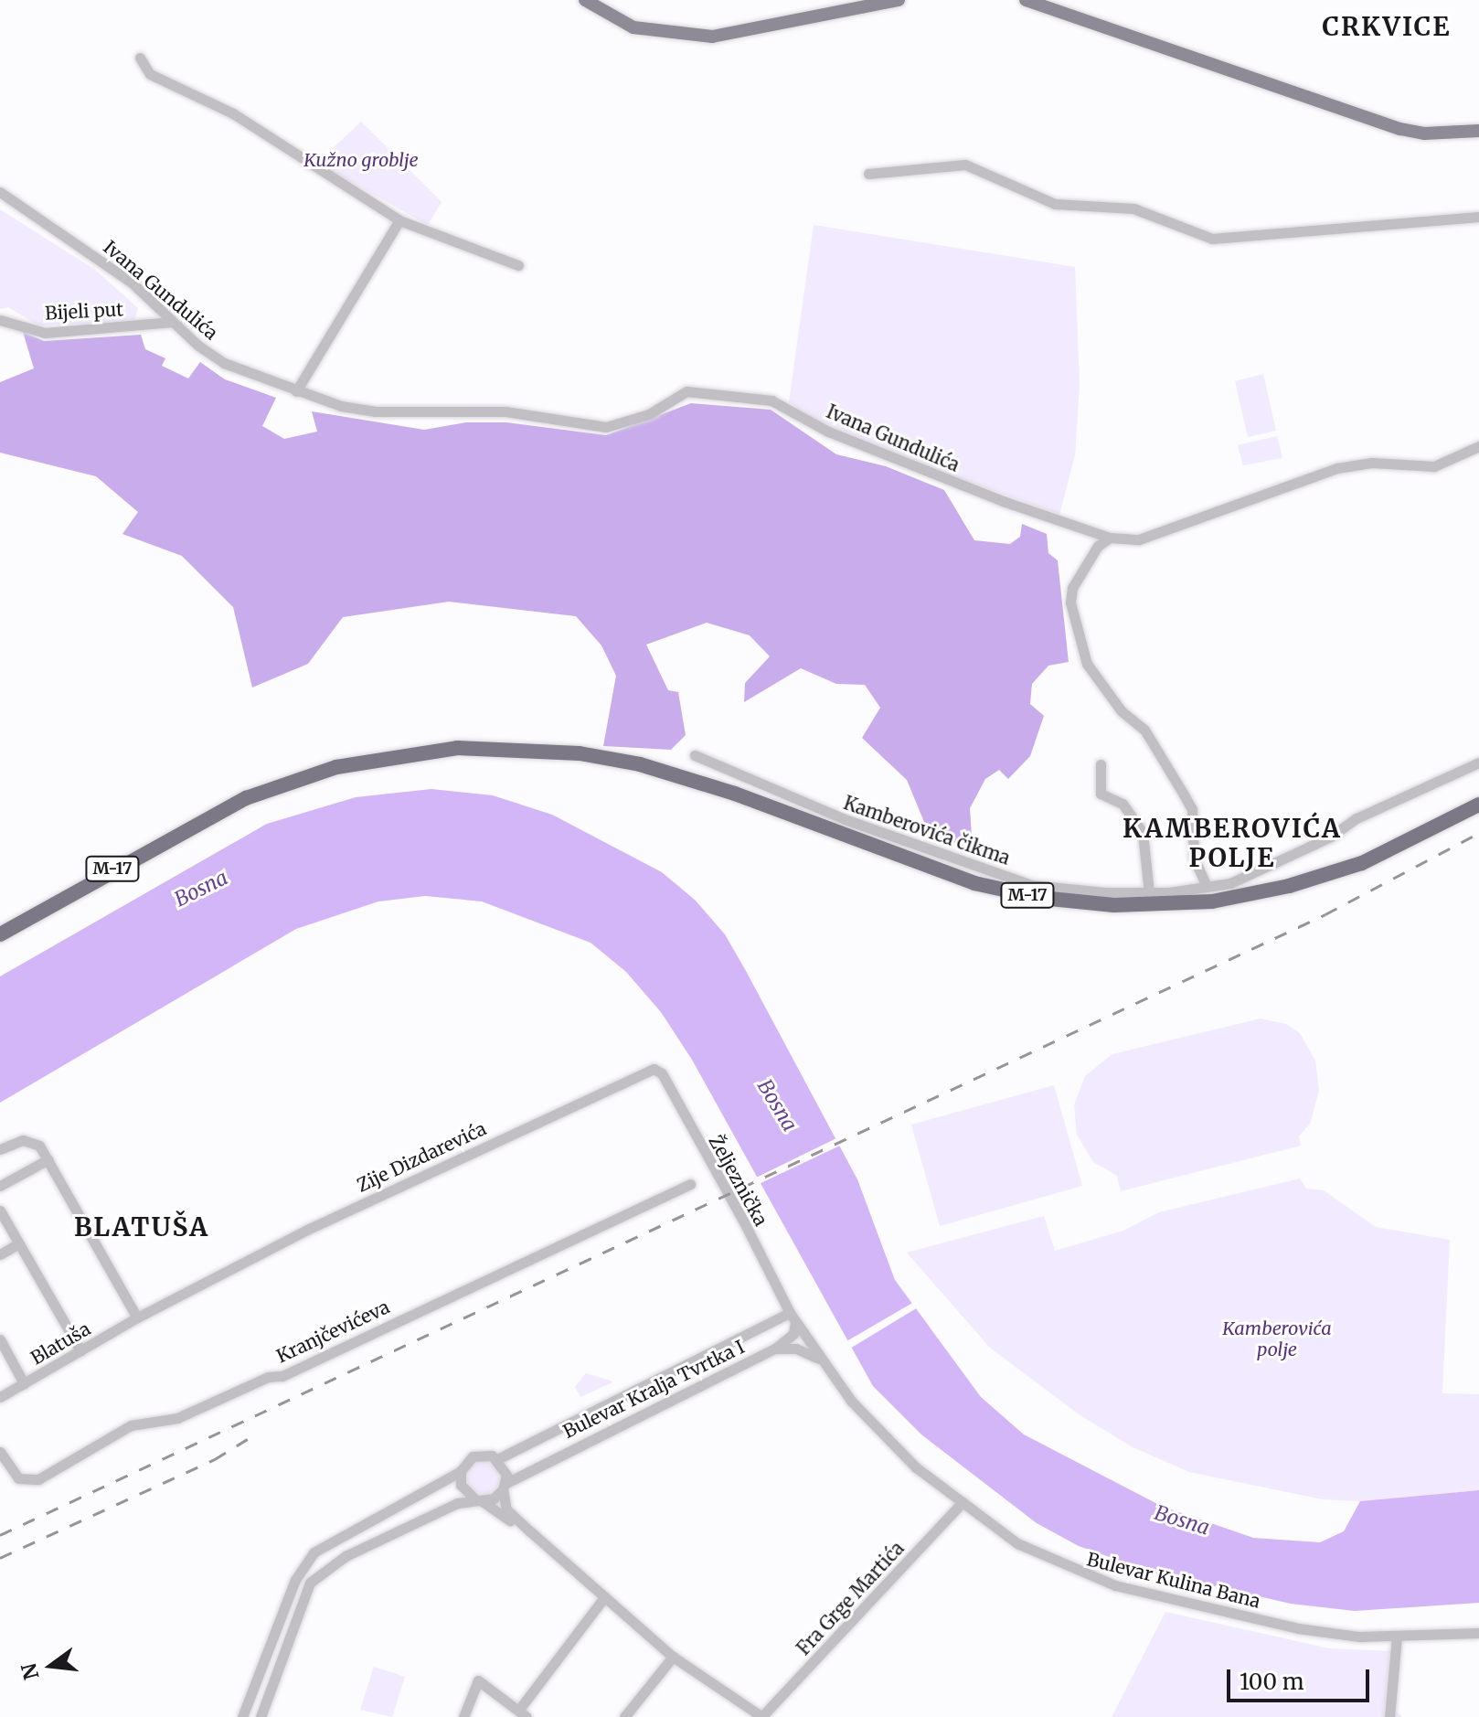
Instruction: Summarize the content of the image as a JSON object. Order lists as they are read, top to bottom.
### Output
{
  "streets": {
    "highway": ["M-17"],
    "street": [
      "Ivana Gundulića",
      "Bijeli put",
      "Kamberovića čikma",
      "Zije Dizdarevića",
      "Željeznička",
      "Kranjčevićeva",
      "Blatuša",
      "Bulevar Kralja Tvrtka I",
      "Bulevar Kulina Bana",
      "Fra Grge Martića"
    ]
  },
  "crossings": [
    ["Ivana Gundulića", "Bijeli put"],
    ["Zije Dizdarevića", "Željeznička"],
    ["Zije Dizdarevića", "Blatuša"],
    ["Željeznička", "Bulevar Kralja Tvrtka I"],
    ["Željeznička", "Bulevar Kulina Bana"],
    ["Bulevar Kralja Tvrtka I", "Bulevar Kulina Bana"],
    ["Bulevar Kulina Bana", "Fra Grge Martića"]
  ],
  "districts": ["CRKVICE", "KAMBEROVIĆA POLJE", "BLATUŠA"],
  "water": ["Bosna"],
  "parks": ["Kužno groblje", "Kamberovića polje"],
  "scale_bar": "100 m",
  "north": "left"
}
